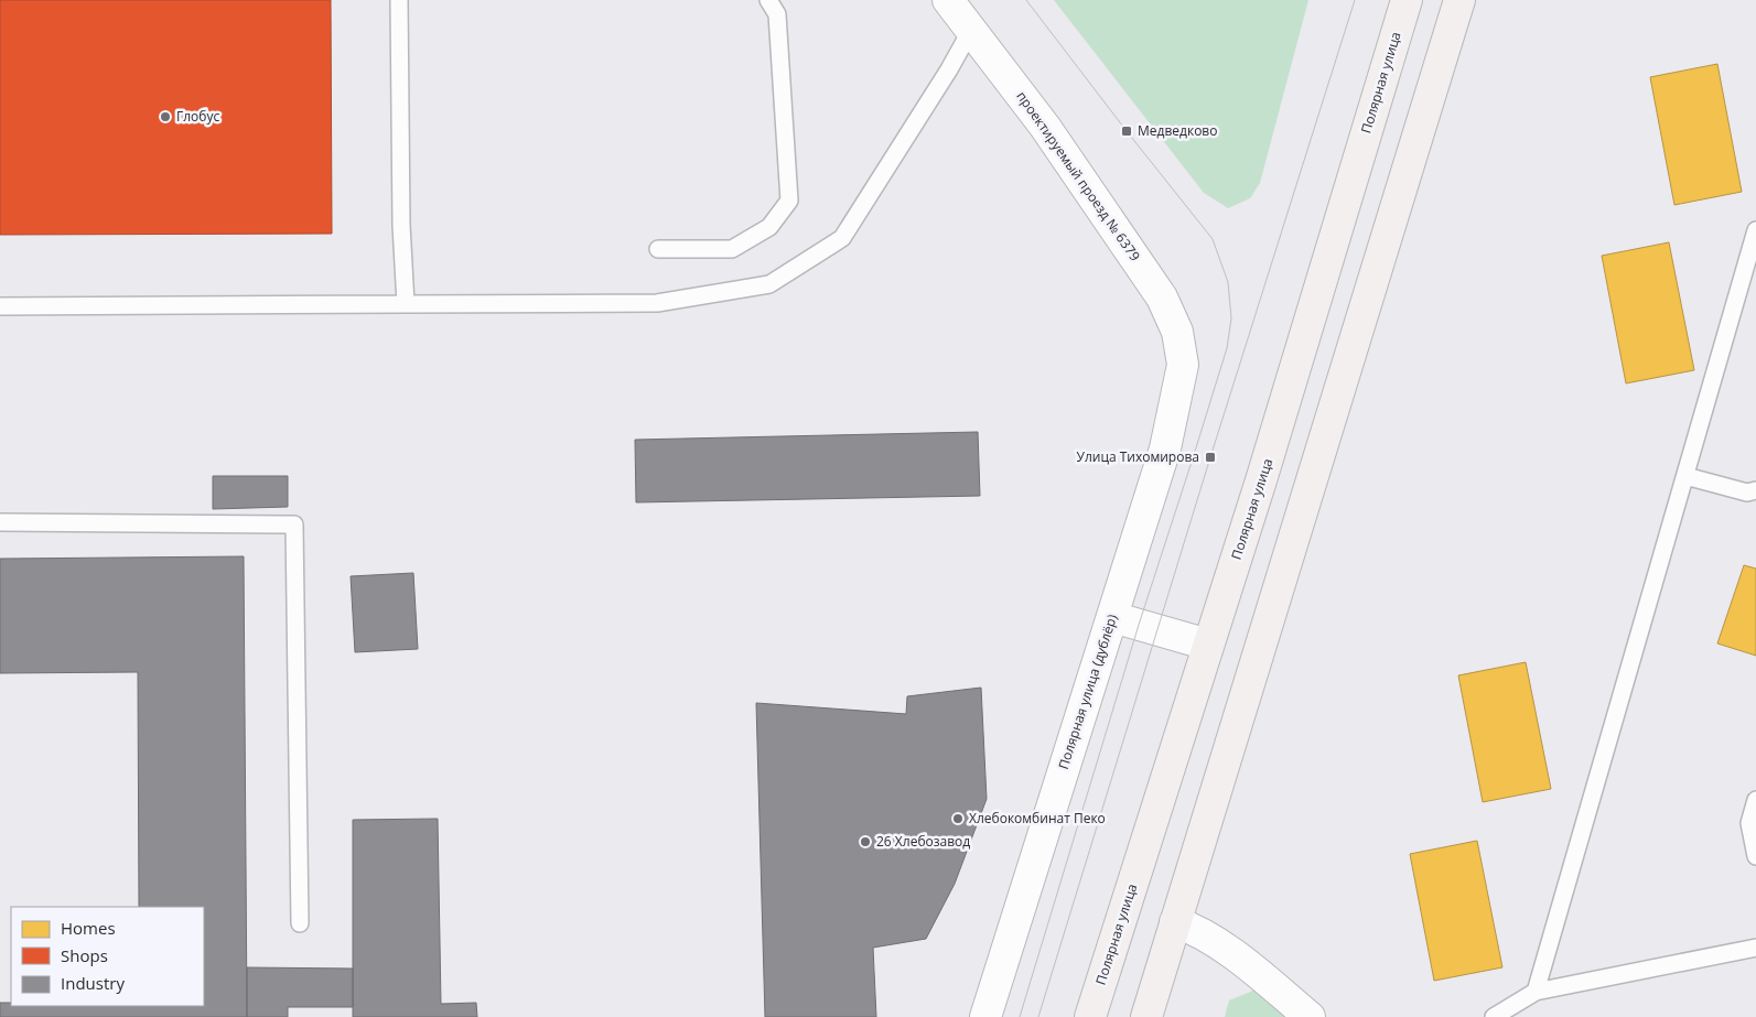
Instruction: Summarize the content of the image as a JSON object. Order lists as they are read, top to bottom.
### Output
{
  "streets": {
    "main road": ["Полярная улица"],
    "street": ["проектируемый проезд № 6379", "Полярная улица (дублёр)"]
  },
  "crossings": [
    ["проектируемый проезд № 6379", "Полярная улица (дублёр)"]
  ],
  "places": {
    "other": ["Глобус", "Хлебокомбинат Пеко", "26 Хлебозавод"],
    "transit": ["Медведково", "Улица Тихомирова"]
  },
  "legend": ["Homes", "Shops", "Industry"]
}
